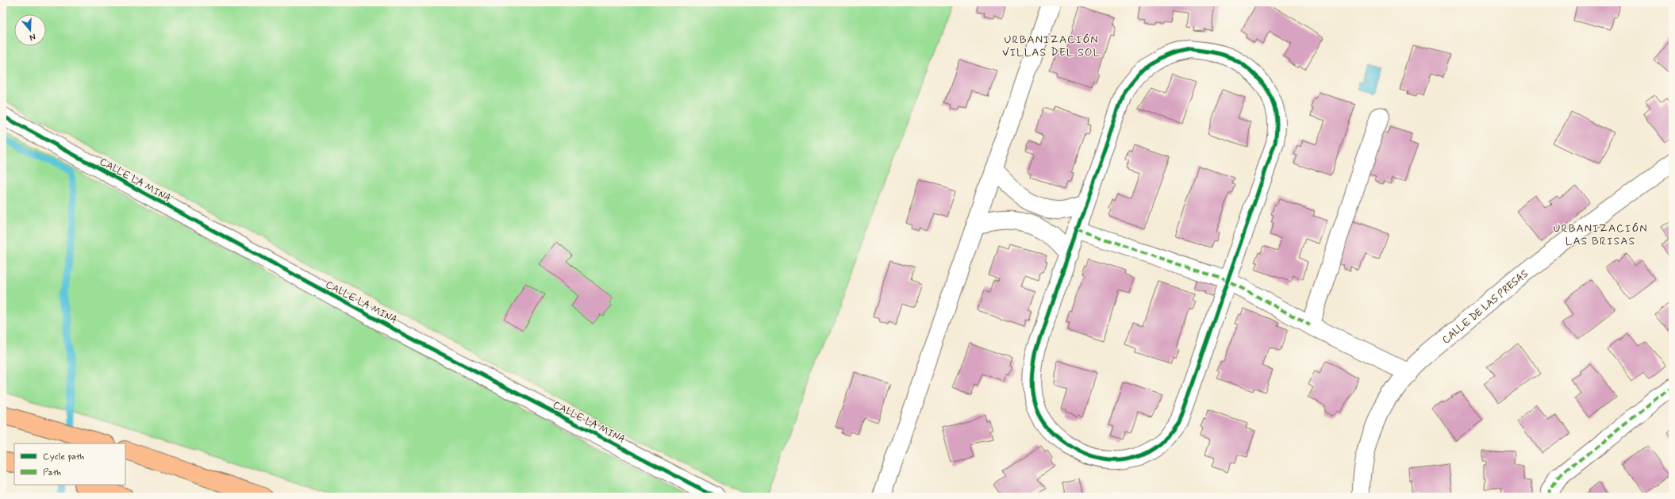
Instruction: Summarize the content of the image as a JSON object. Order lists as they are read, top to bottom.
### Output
{
  "streets": {
    "street": ["CALLE LA MINA", "CALLE DE LAS PRESAS"]
  },
  "districts": ["URBANIZACIÓN VILLAS DEL SOL", "URBANIZACIÓN LAS BRISAS"],
  "legend": ["Cycle path", "Path"],
  "north": "bottom"
}
